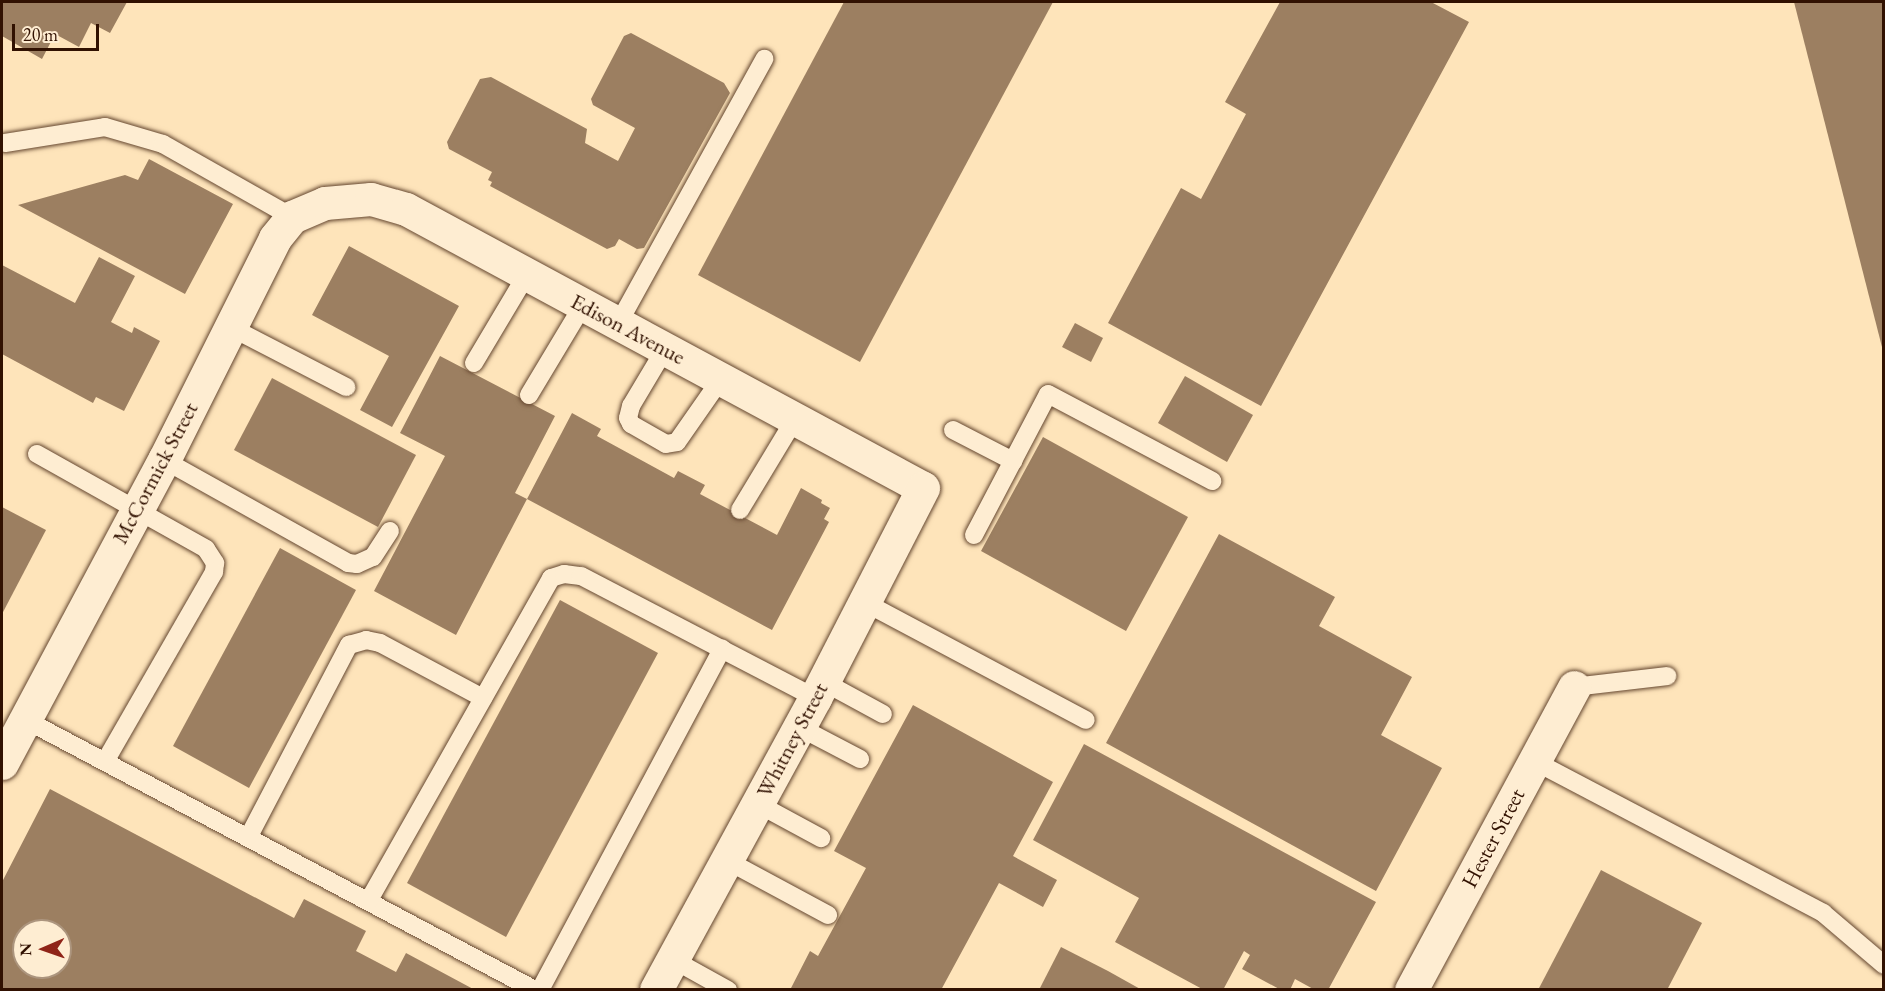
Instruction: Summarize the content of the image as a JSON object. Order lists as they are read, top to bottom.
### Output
{
  "streets": {
    "street": [
      "Edison Avenue",
      "McCormick Street",
      "Whitney Street",
      "Hester Street"
    ]
  },
  "crossings": [
    ["Edison Avenue", "McCormick Street"],
    ["Edison Avenue", "Whitney Street"]
  ],
  "scale_bar": "20 m",
  "north": "left"
}
